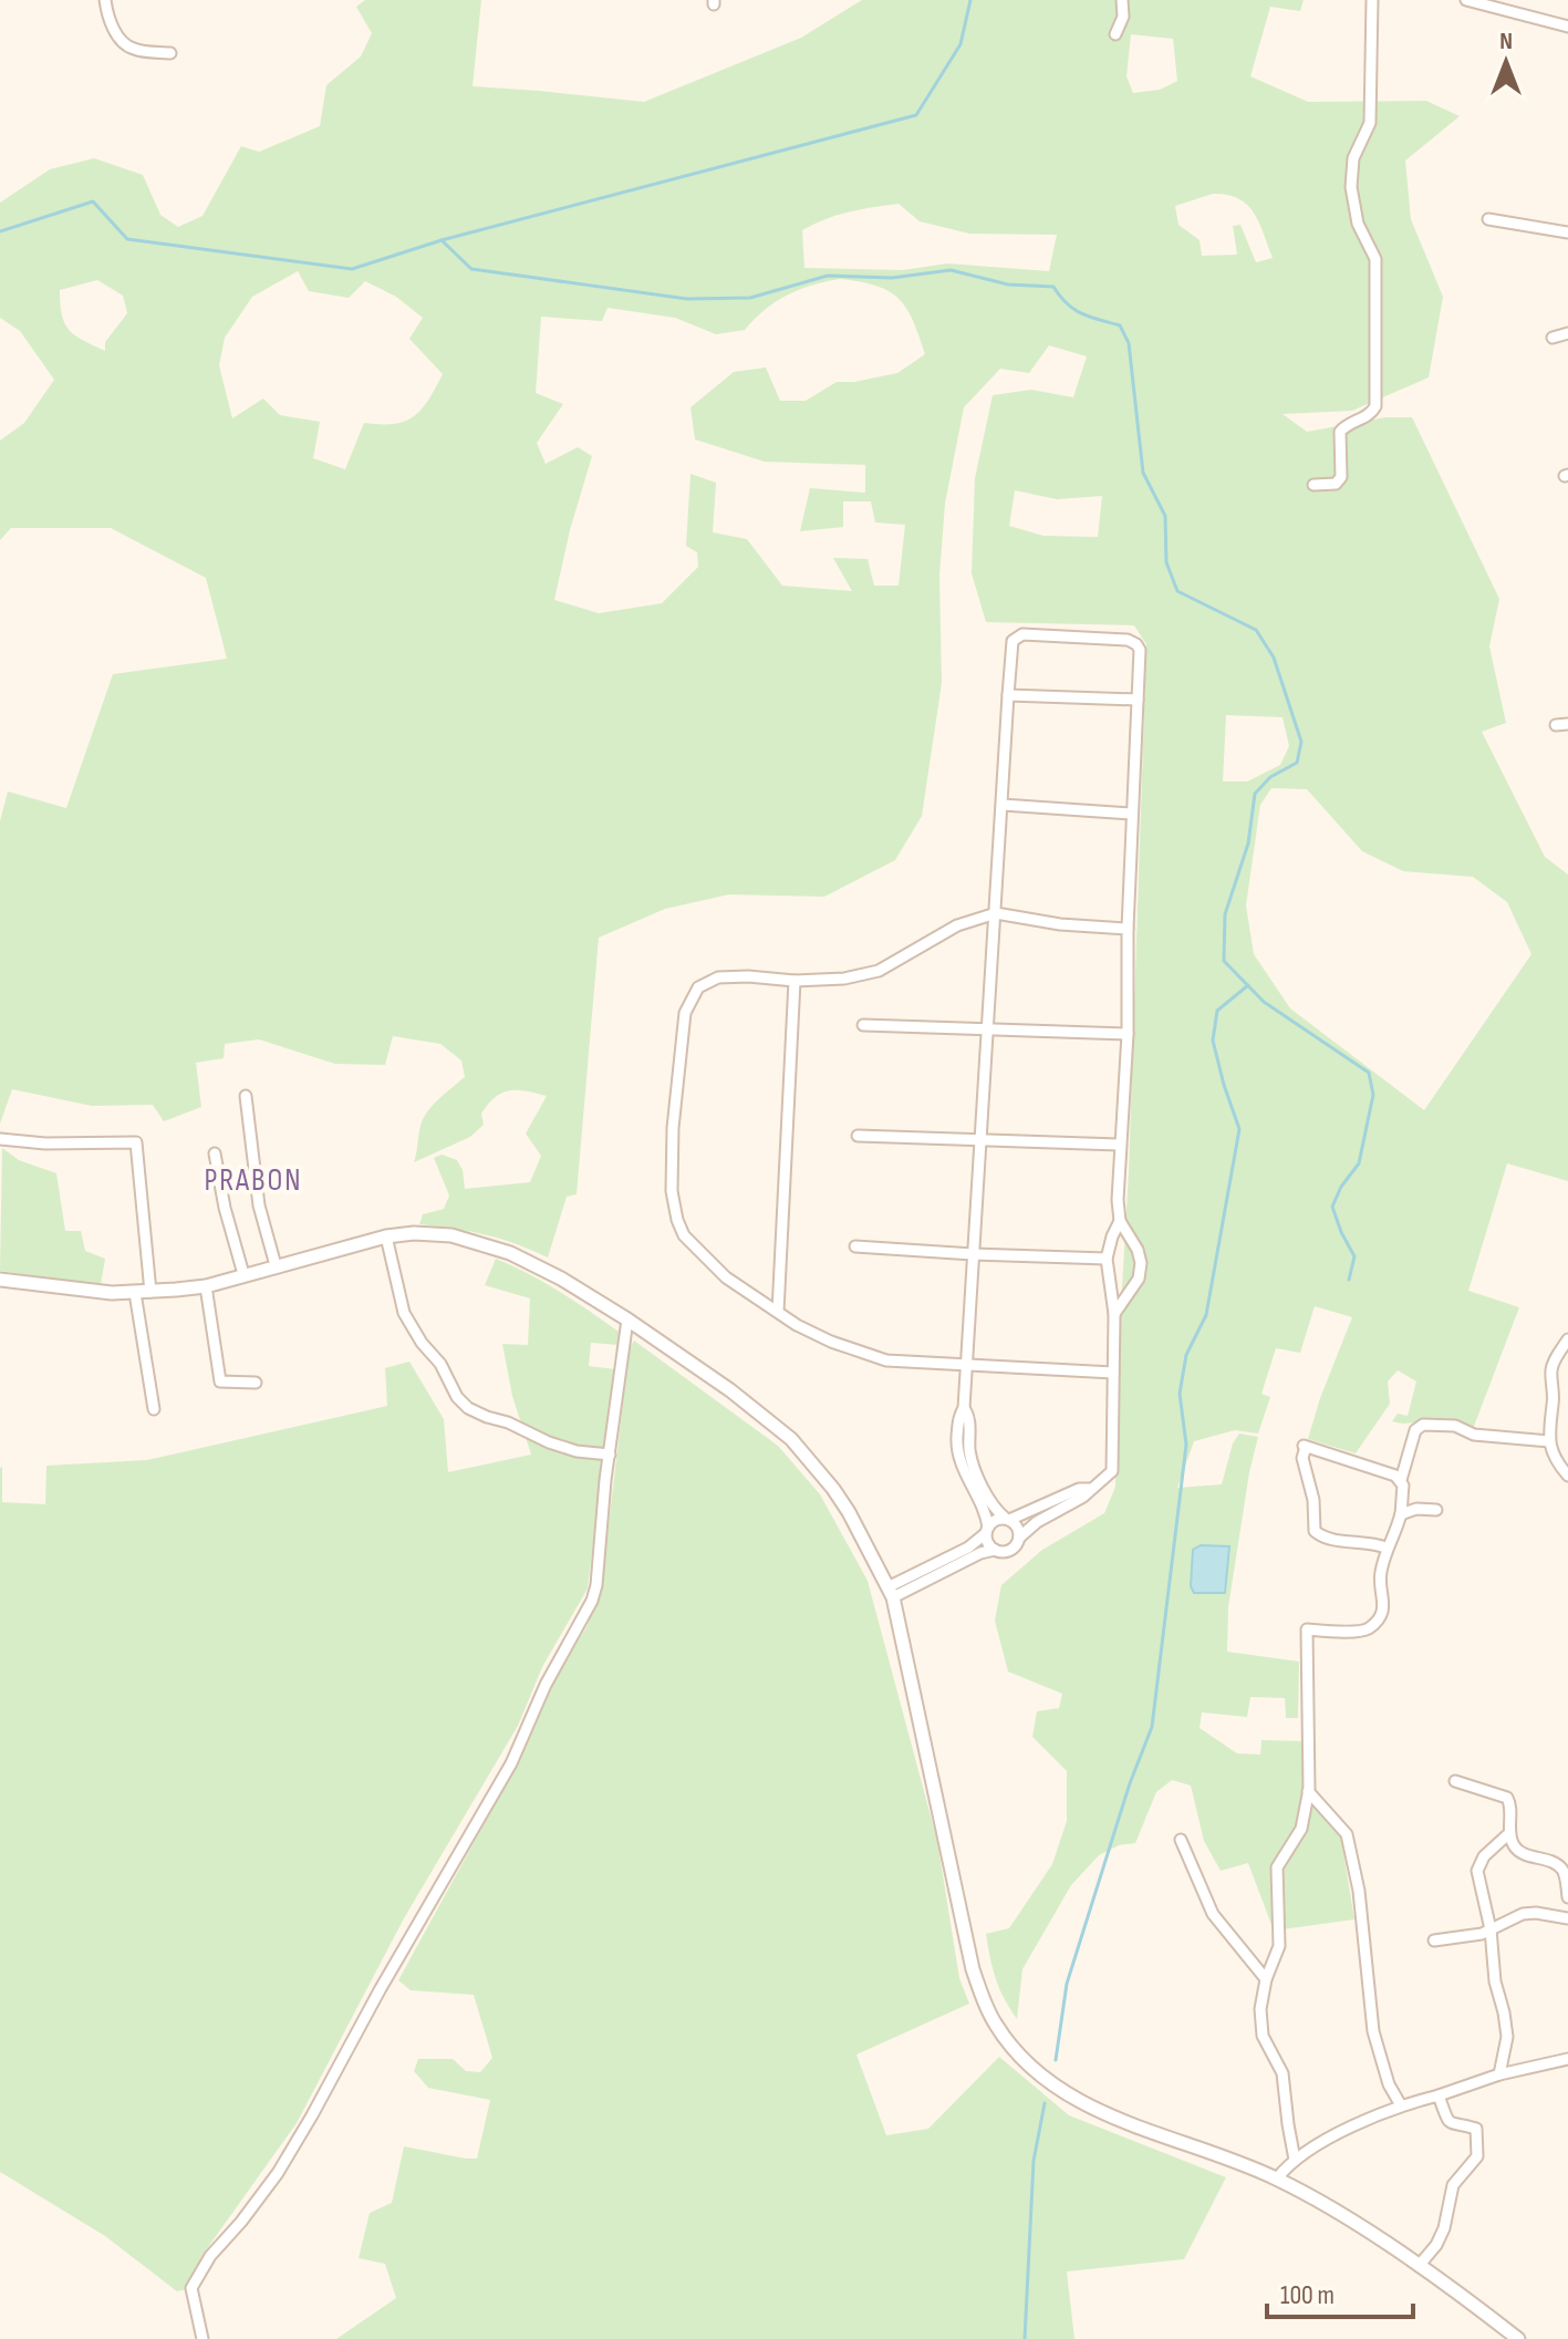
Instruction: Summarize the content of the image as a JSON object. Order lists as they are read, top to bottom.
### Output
{
  "districts": ["PRABON"],
  "scale_bar": "100 m",
  "north": "top"
}
